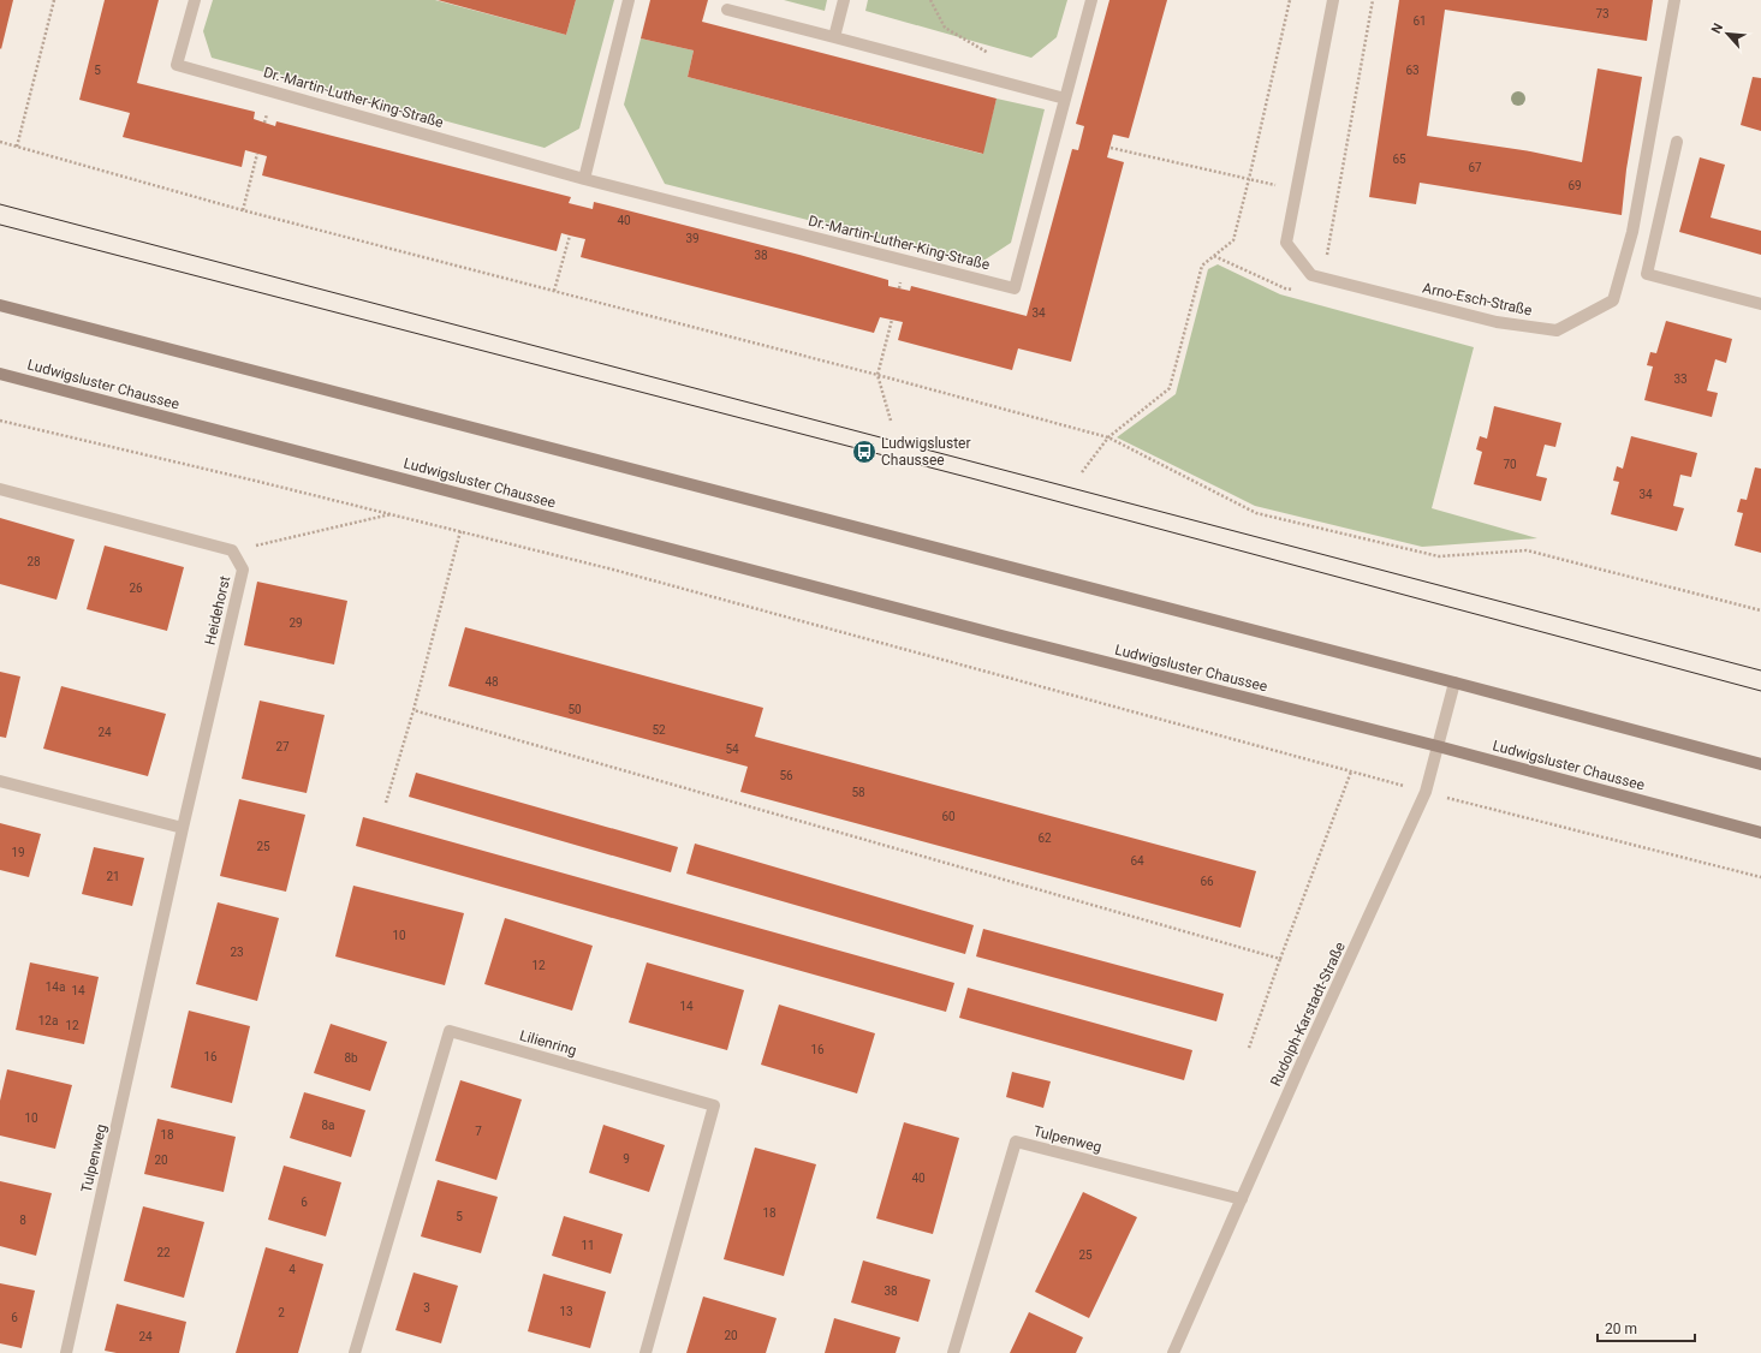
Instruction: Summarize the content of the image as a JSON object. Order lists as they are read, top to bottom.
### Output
{
  "streets": {
    "street": [
      "Dr.-Martin-Luther-King-Straße",
      "Arno-Esch-Straße",
      "Ludwigsluster Chaussee",
      "Heidehorst",
      "Rudolph-Karstadt-Straße",
      "Lilienring",
      "Tulpenweg"
    ]
  },
  "crossings": [
    ["Ludwigsluster Chaussee", "Rudolph-Karstadt-Straße"],
    ["Heidehorst", "Tulpenweg"],
    ["Rudolph-Karstadt-Straße", "Tulpenweg"]
  ],
  "places": {
    "bus stop": ["Ludwigsluster Chaussee"]
  },
  "house_numbers": [
    "73",
    "61",
    "5",
    "63",
    "65",
    "67",
    "69",
    "40",
    "39",
    "38",
    "34",
    "33",
    "70",
    "34",
    "28",
    "26",
    "29",
    "48",
    "50",
    "52",
    "24",
    "27",
    "54",
    "56",
    "58",
    "60",
    "62",
    "25",
    "19",
    "64",
    "21",
    "66",
    "10",
    "23",
    "12",
    "14a",
    "14",
    "14",
    "12a",
    "12",
    "16",
    "16",
    "8b",
    "10",
    "8a",
    "7",
    "18",
    "9",
    "20",
    "40",
    "6",
    "18",
    "5",
    "8",
    "11",
    "22",
    "25",
    "4",
    "38",
    "3",
    "13",
    "2",
    "6",
    "20",
    "24"
  ],
  "scale_bar": "20 m",
  "north": "top left"
}
